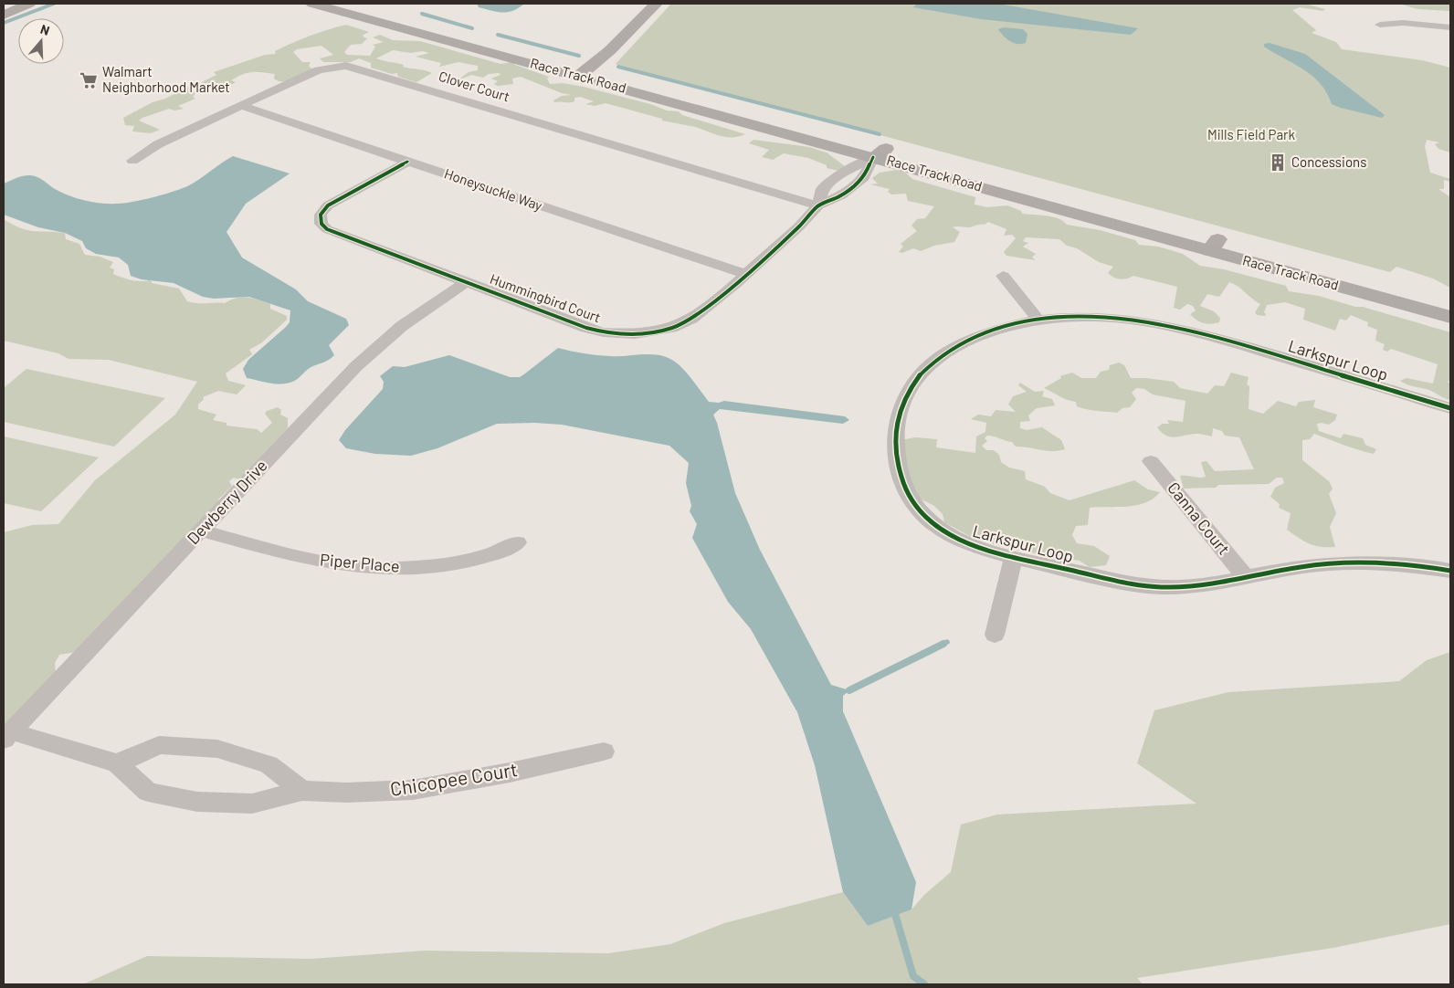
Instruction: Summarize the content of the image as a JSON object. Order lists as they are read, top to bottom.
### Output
{
  "streets": {
    "main road": ["Race Track Road"],
    "street": [
      "Clover Court",
      "Honeysuckle Way",
      "Hummingbird Court",
      "Larkspur Loop",
      "Dewberry Drive",
      "Canna Court",
      "Piper Place",
      "Chicopee Court"
    ]
  },
  "crossings": [
    ["Race Track Road", "Hummingbird Court"],
    ["Clover Court", "Honeysuckle Way"],
    ["Clover Court", "Hummingbird Court"],
    ["Honeysuckle Way", "Hummingbird Court"],
    ["Hummingbird Court", "Dewberry Drive"],
    ["Larkspur Loop", "Canna Court"],
    ["Dewberry Drive", "Piper Place"],
    ["Dewberry Drive", "Chicopee Court"]
  ],
  "parks": ["Mills Field Park"],
  "places": {
    "supermarket": ["Walmart Neighborhood Market"],
    "building": ["Concessions"]
  },
  "north": "top"
}
